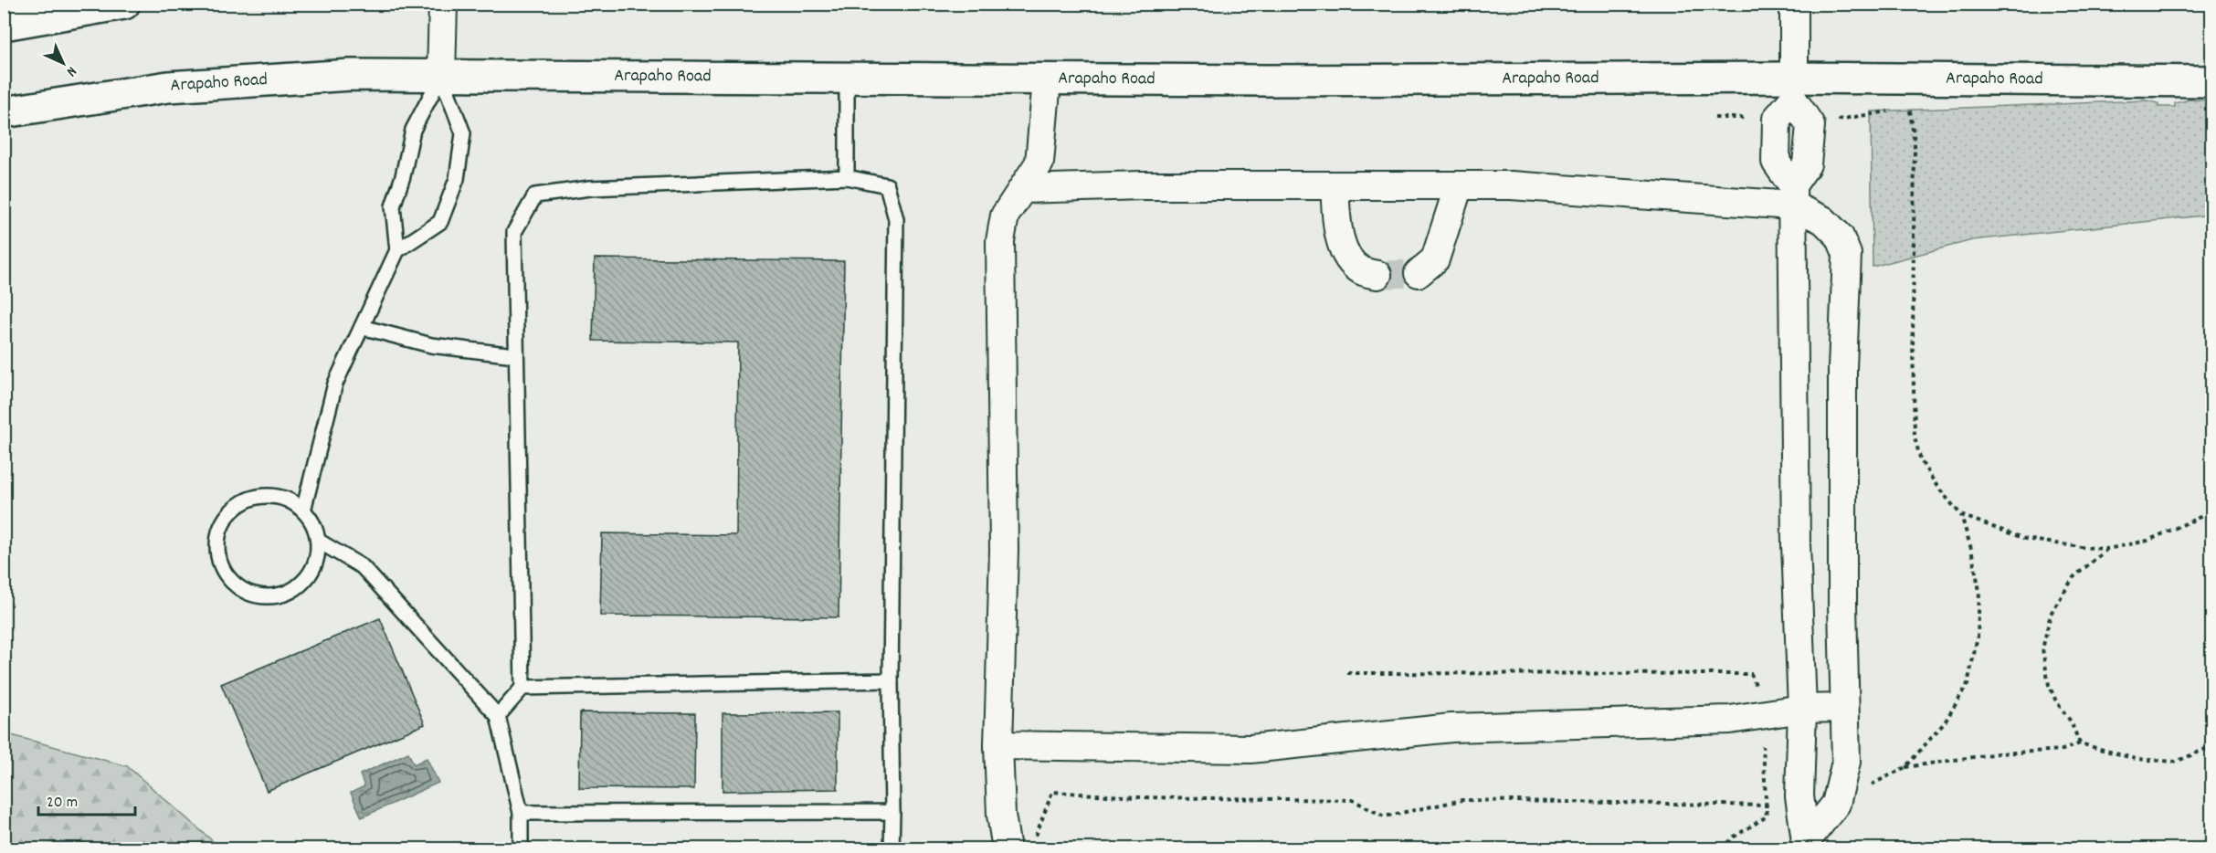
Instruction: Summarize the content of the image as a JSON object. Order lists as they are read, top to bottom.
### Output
{
  "streets": {
    "main road": ["Arapaho Road"]
  },
  "scale_bar": "20 m",
  "north": "bottom right"
}
